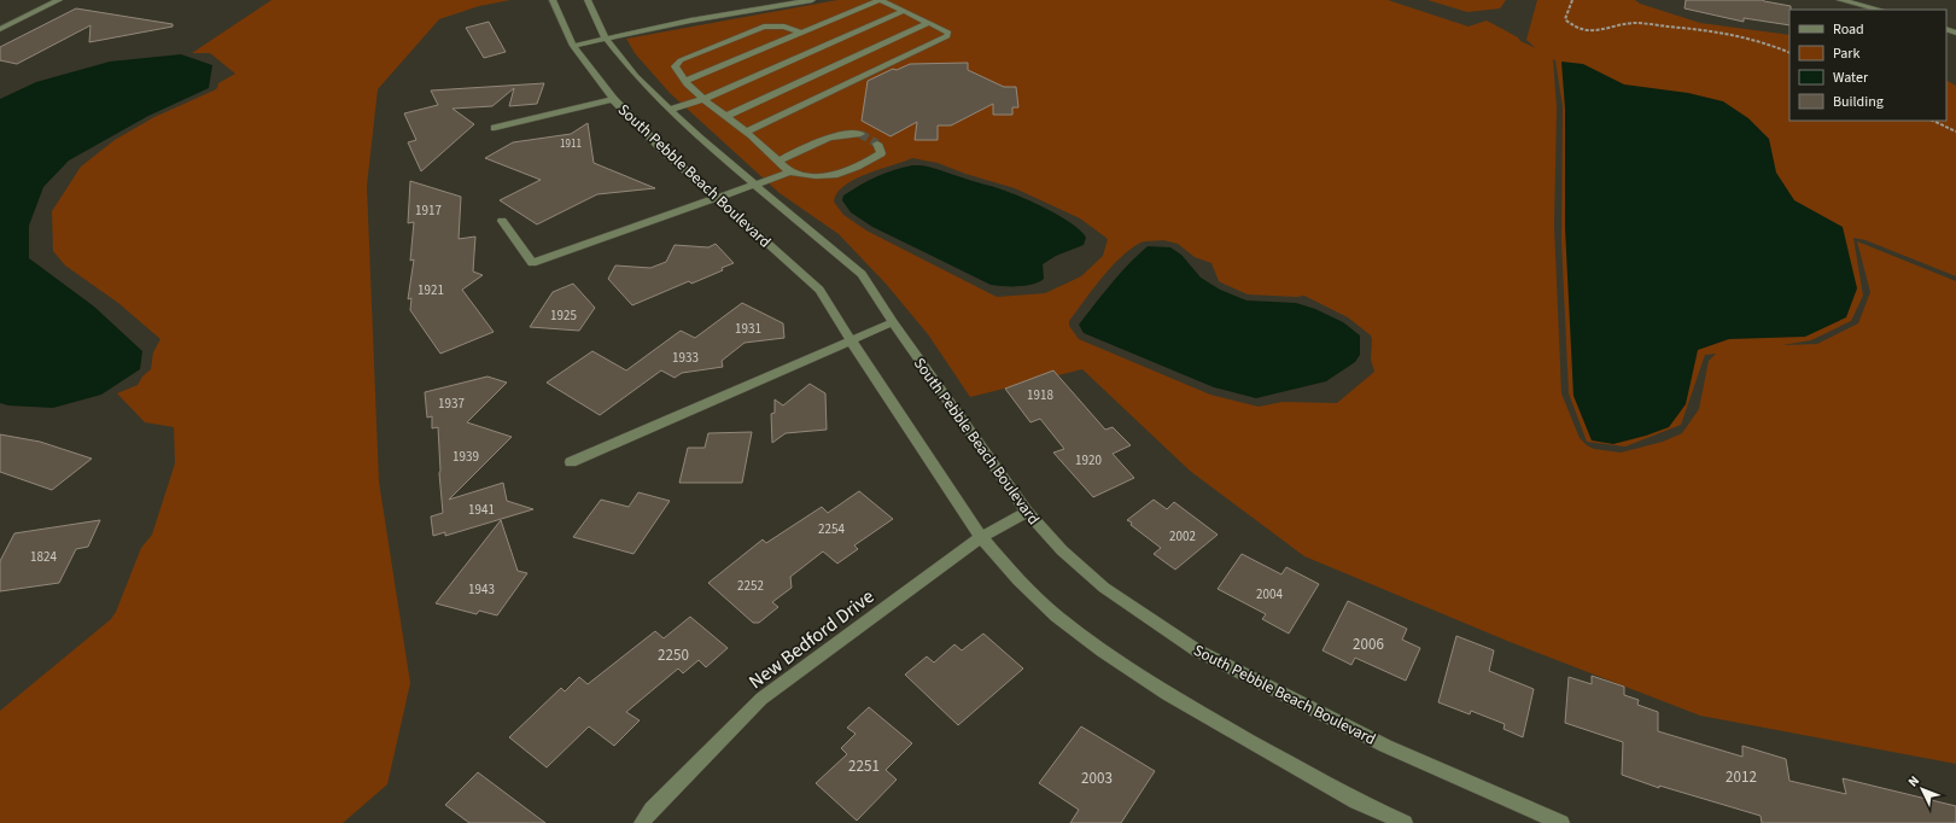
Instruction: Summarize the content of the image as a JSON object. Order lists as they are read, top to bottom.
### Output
{
  "streets": {
    "street": ["South Pebble Beach Boulevard", "New Bedford Drive"]
  },
  "crossings": [
    ["South Pebble Beach Boulevard", "New Bedford Drive"]
  ],
  "house_numbers": [
    "1911",
    "1917",
    "1921",
    "1925",
    "1931",
    "1933",
    "1918",
    "1937",
    "1939",
    "1920",
    "1941",
    "2254",
    "2002",
    "1824",
    "2252",
    "1943",
    "2004",
    "2006",
    "2250",
    "2251",
    "2012",
    "2003"
  ],
  "legend": [
    "Road",
    "Park",
    "Water",
    "Building"
  ],
  "north": "top left"
}
